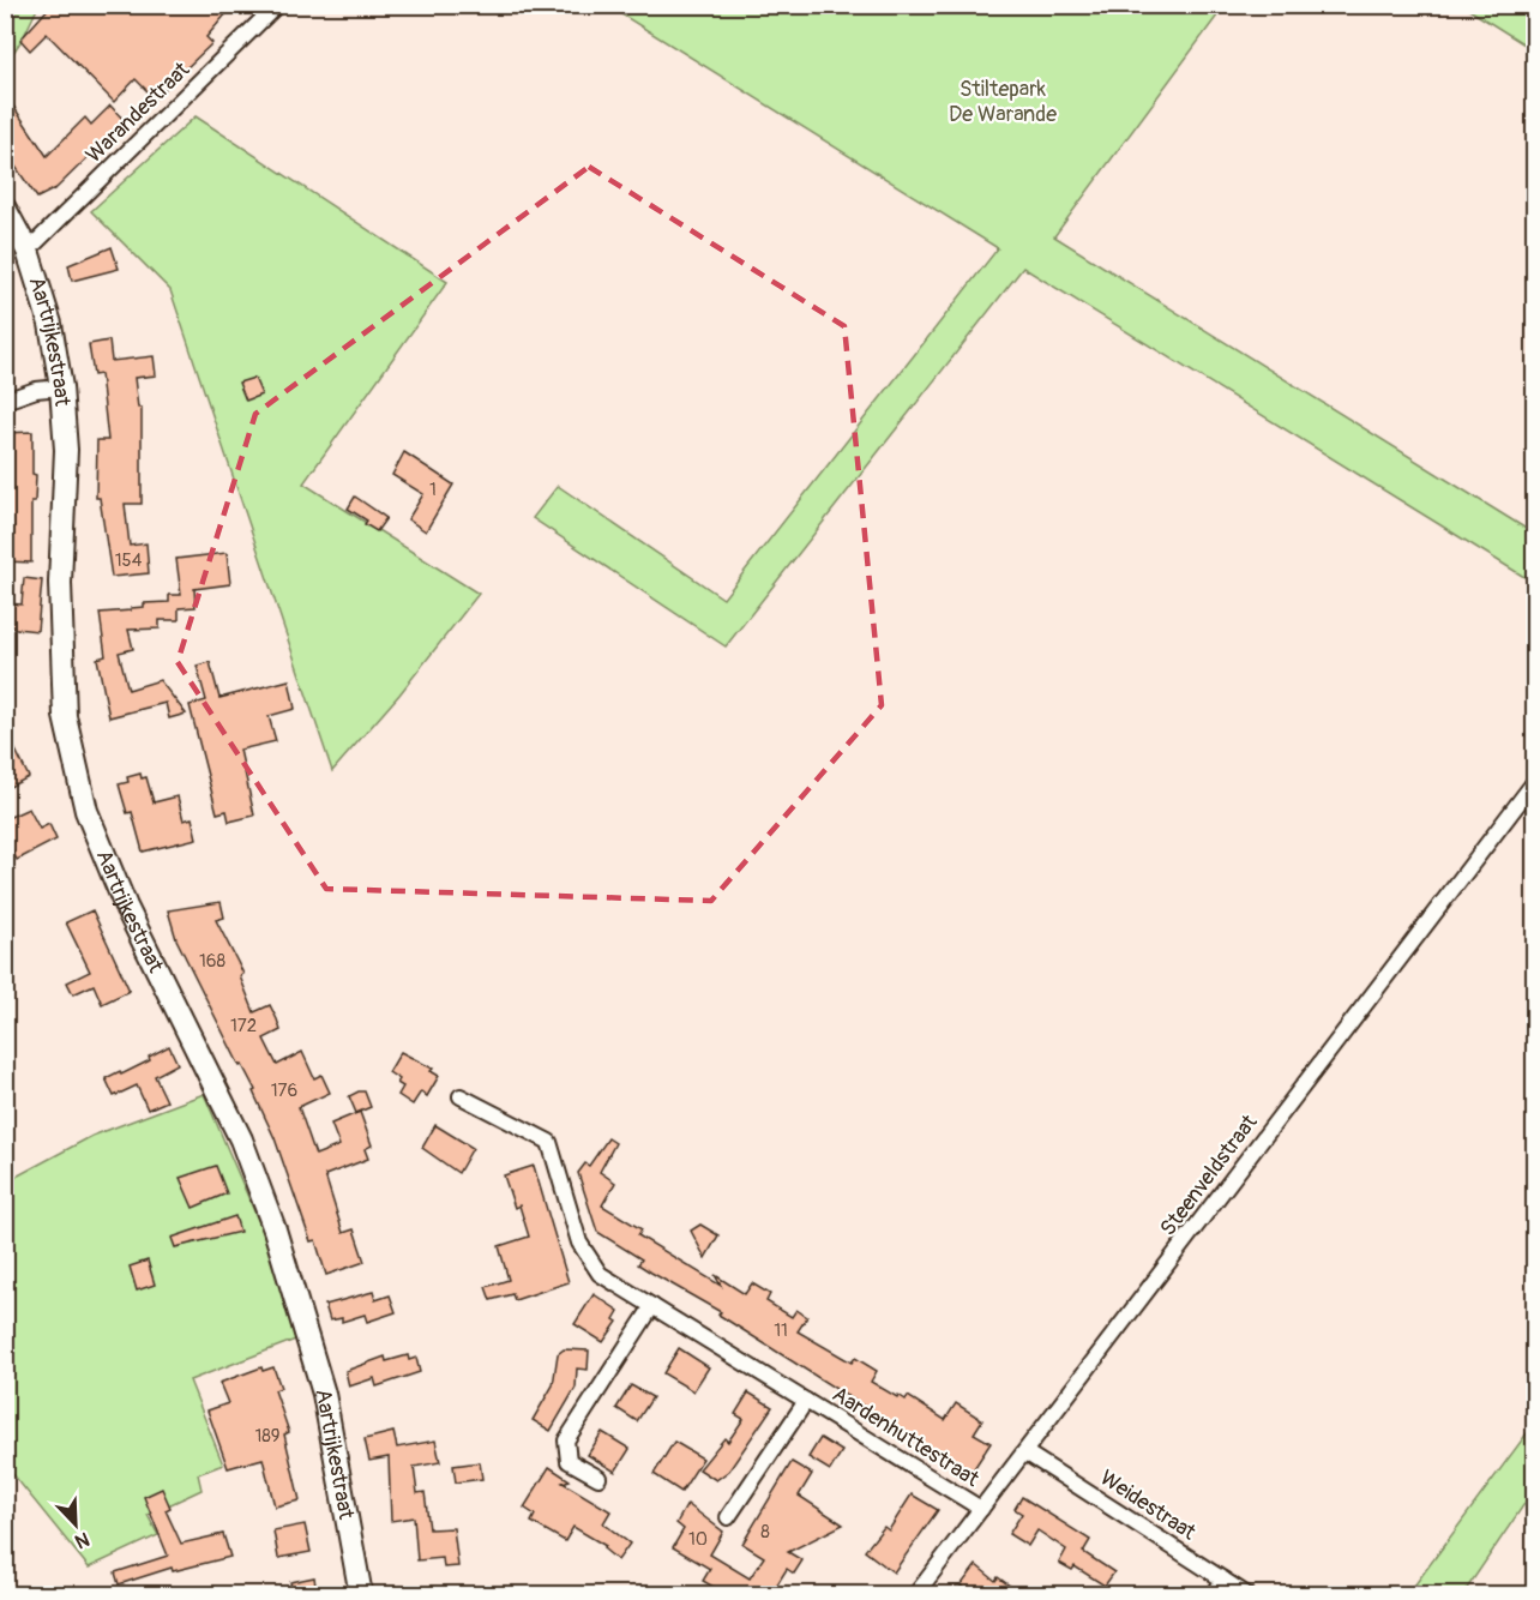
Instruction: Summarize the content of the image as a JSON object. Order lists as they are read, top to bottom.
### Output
{
  "streets": {
    "street": [
      "Warandestraat",
      "Aartrijkestraat",
      "Steenveldstraat",
      "Aardenhuttestraat",
      "Weidestraat"
    ]
  },
  "crossings": [
    ["Warandestraat", "Aartrijkestraat"],
    ["Steenveldstraat", "Aardenhuttestraat"],
    ["Steenveldstraat", "Weidestraat"]
  ],
  "parks": ["Stiltepark De Warande"],
  "house_numbers": [
    "1",
    "154",
    "168",
    "172",
    "176",
    "11",
    "189",
    "8",
    "10"
  ],
  "north": "bottom right"
}
